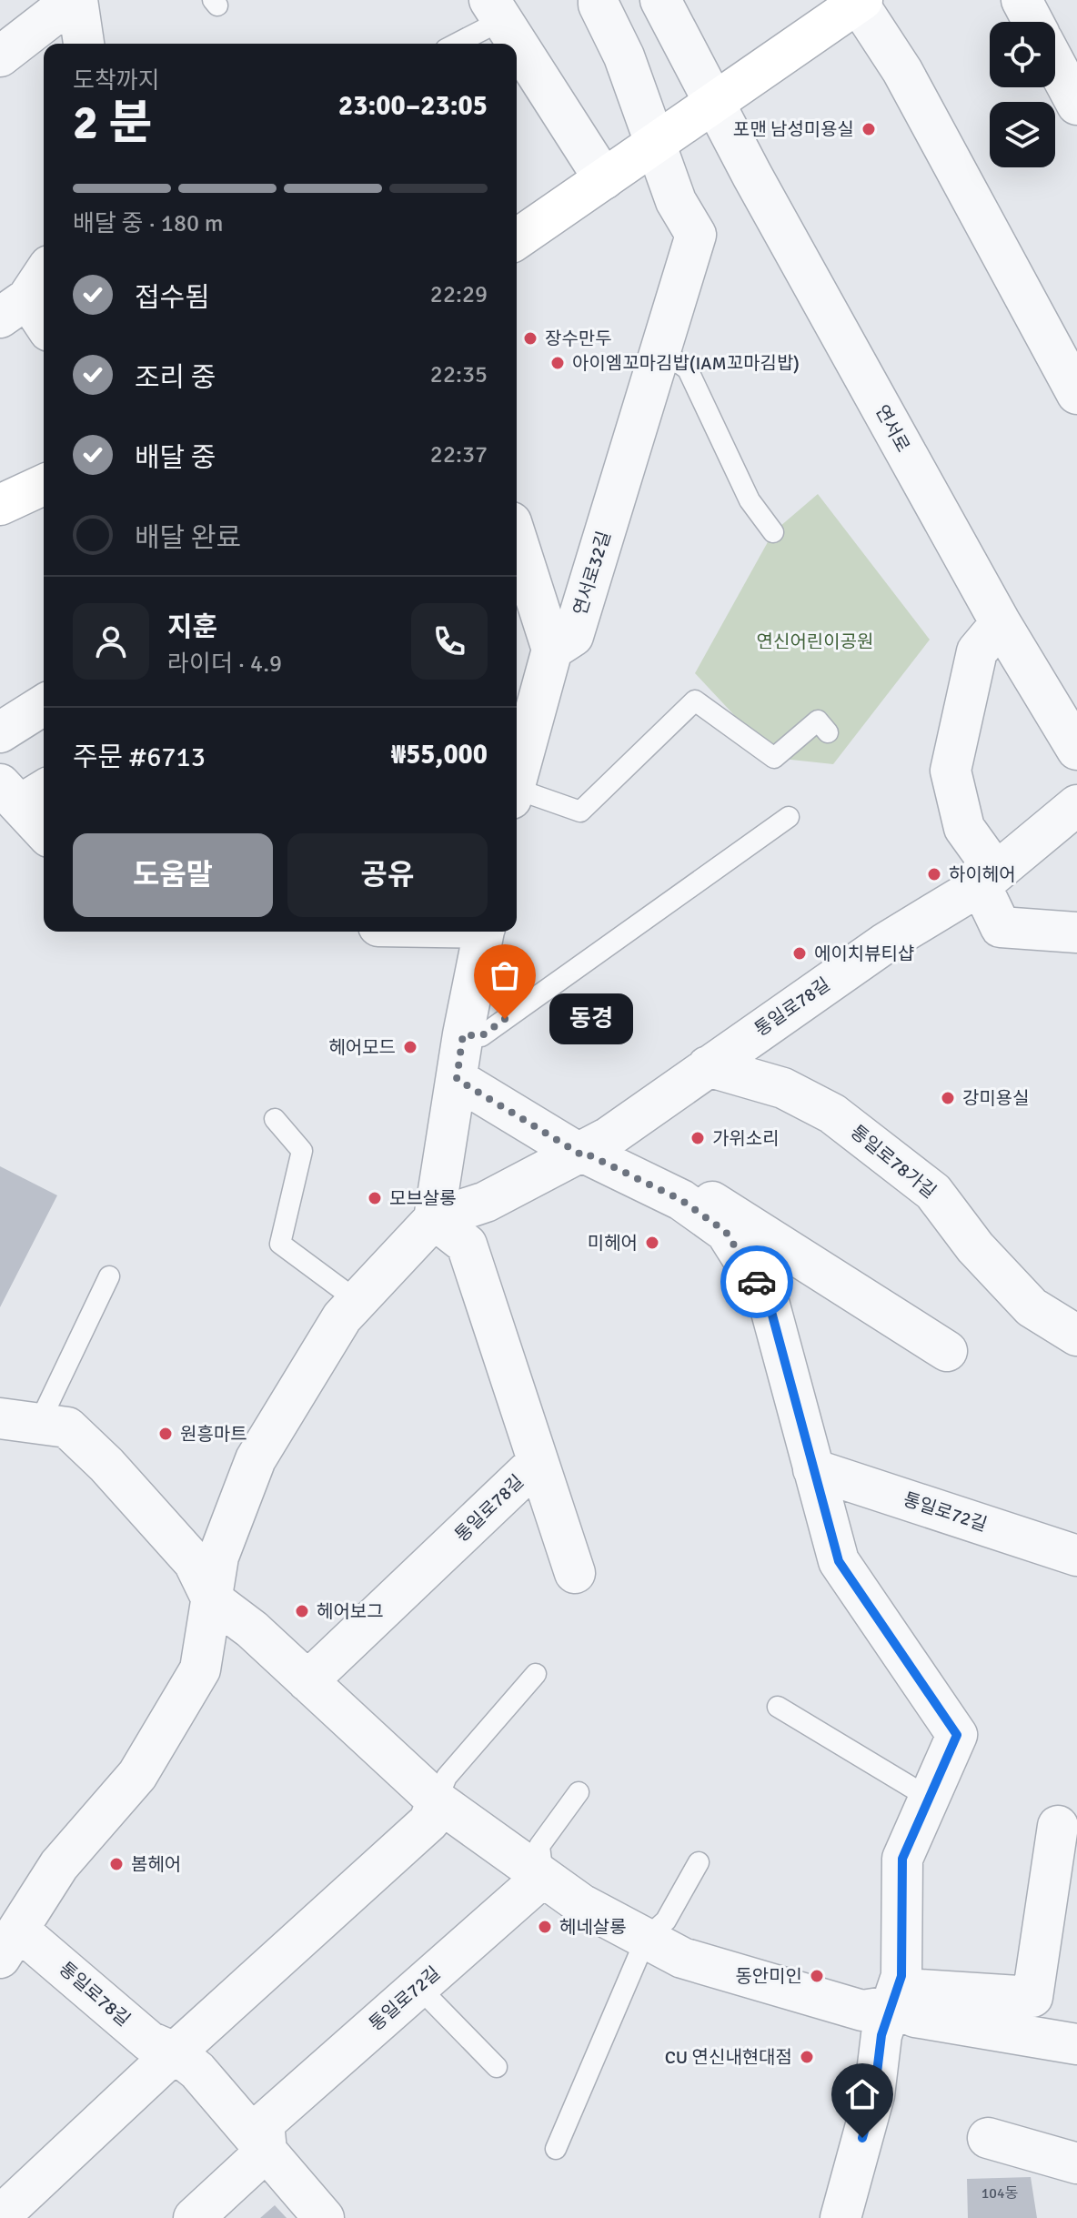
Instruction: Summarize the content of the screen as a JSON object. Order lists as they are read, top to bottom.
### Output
{
  "streets": {
    "street": [
      "연서로",
      "연서로32길",
      "통일로78길",
      "통일로78가길",
      "통일로72길"
    ]
  },
  "crossings": [
    ["통일로78길", "통일로78가길"],
    ["통일로78길", "통일로72길"]
  ],
  "parks": ["연신어린이공원"],
  "places": [
    "포맨 남성미용실",
    "장수만두",
    "아이엠꼬마김밥(IAM꼬마김밥)",
    "하이헤어",
    "에이치뷰티샵",
    "동경",
    "헤어모드",
    "강미용실",
    "가위소리",
    "모브살롱",
    "미헤어",
    "원흥마트",
    "헤어보그",
    "봄헤어",
    "헤네살롱",
    "동안미인",
    "CU 연신내현대점"
  ],
  "house_numbers": ["104동"],
  "page": {
    "heading": ["2 분", "도착까지", "23:00–23:05"],
    "panel": [
      "지훈",
      "라이더 · 4.9",
      "주문 #6713",
      "₩55,000"
    ],
    "bar": "배달 중 · 180 m",
    "list": [
      ["접수됨", "22:29"],
      ["조리 중", "22:35"],
      ["배달 중", "22:37"],
      "배달 완료"
    ],
    "buttons": ["도움말", "공유"],
    "bubble": "동경"
  }
}
